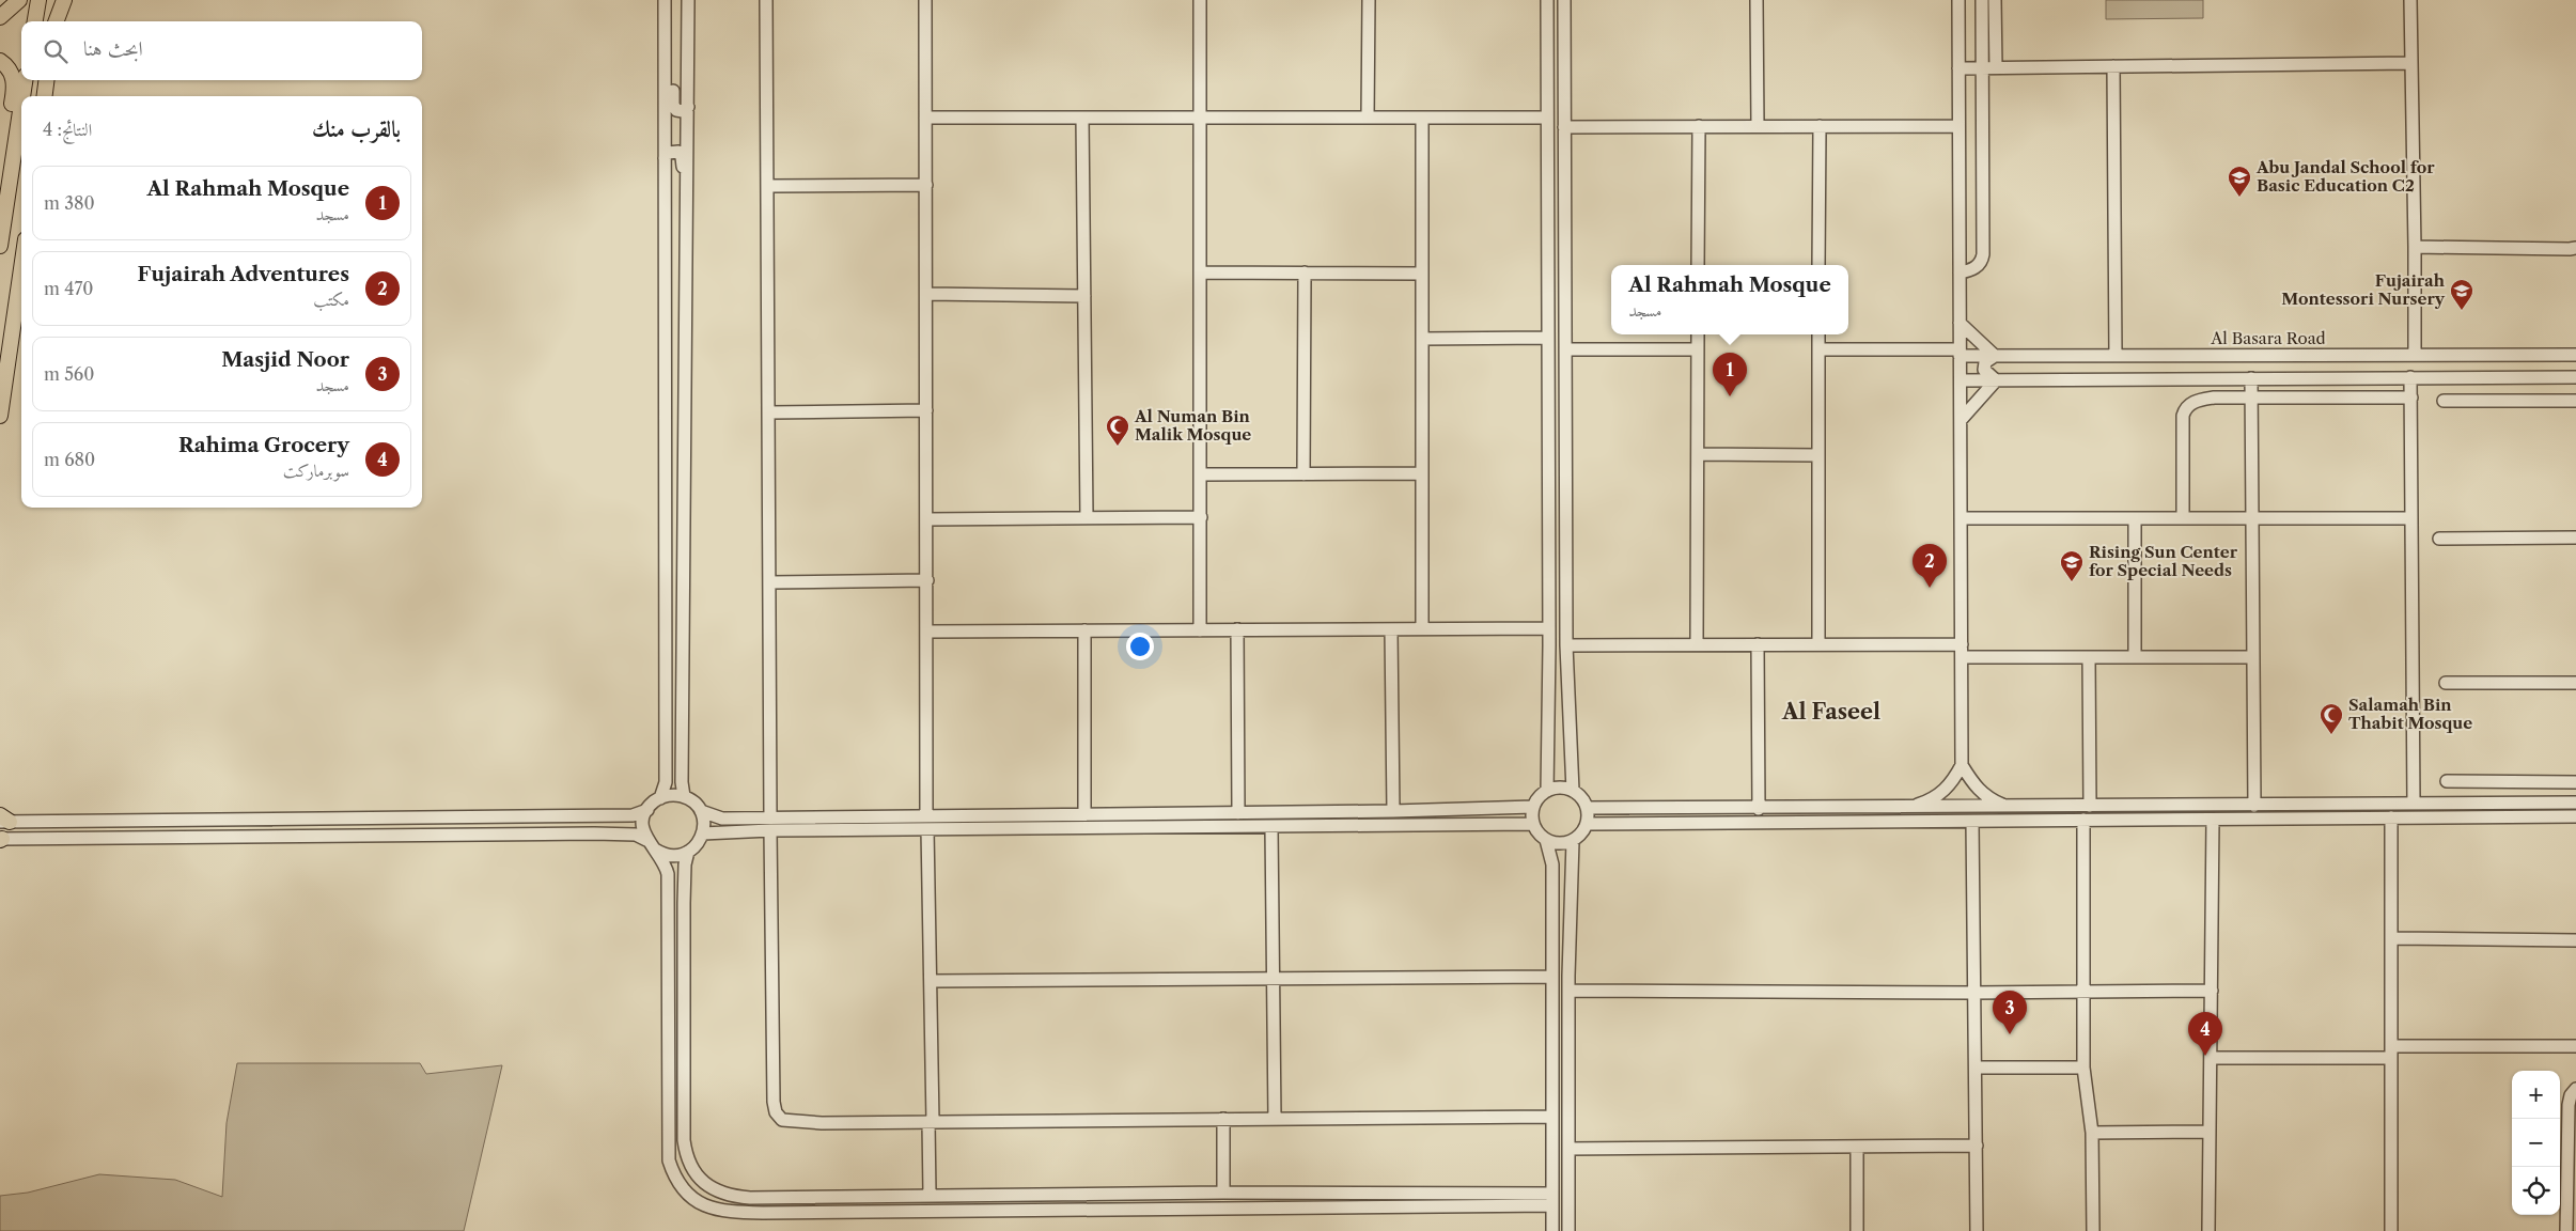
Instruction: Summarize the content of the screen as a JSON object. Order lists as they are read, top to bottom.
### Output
{
  "streets": {
    "street": ["Al Basara Road"]
  },
  "districts": ["Al Faseel"],
  "places": {
    "school or university": ["Abu Jandal School for Basic Education C2", "Fujairah Montessori Nursery", "Rising Sun Center for Special Needs"],
    "mosque": ["Al Numan Bin Malik Mosque", "Salamah Bin Thabit Mosque"]
  },
  "page": {
    "search": "ابحث هنا",
    "heading": ["بالقرب منك", "النتائج: 4"],
    "list": [
      {
        "mark": "1",
        "name": "Al Rahmah Mosque",
        "note": "مسجد",
        "value": "380 m"
      },
      {
        "mark": "2",
        "name": "Fujairah Adventures",
        "note": "مكتب",
        "value": "470 m"
      },
      {
        "mark": "3",
        "name": "Masjid Noor",
        "note": "مسجد",
        "value": "560 m"
      },
      {
        "mark": "4",
        "name": "Rahima Grocery",
        "note": "سوبرماركت",
        "value": "680 m"
      }
    ],
    "popup": ["Al Rahmah Mosque", "مسجد"],
    "pins": [
      "1",
      "2",
      "3",
      "4"
    ],
    "map_buttons": ["+", "−"]
  }
}
